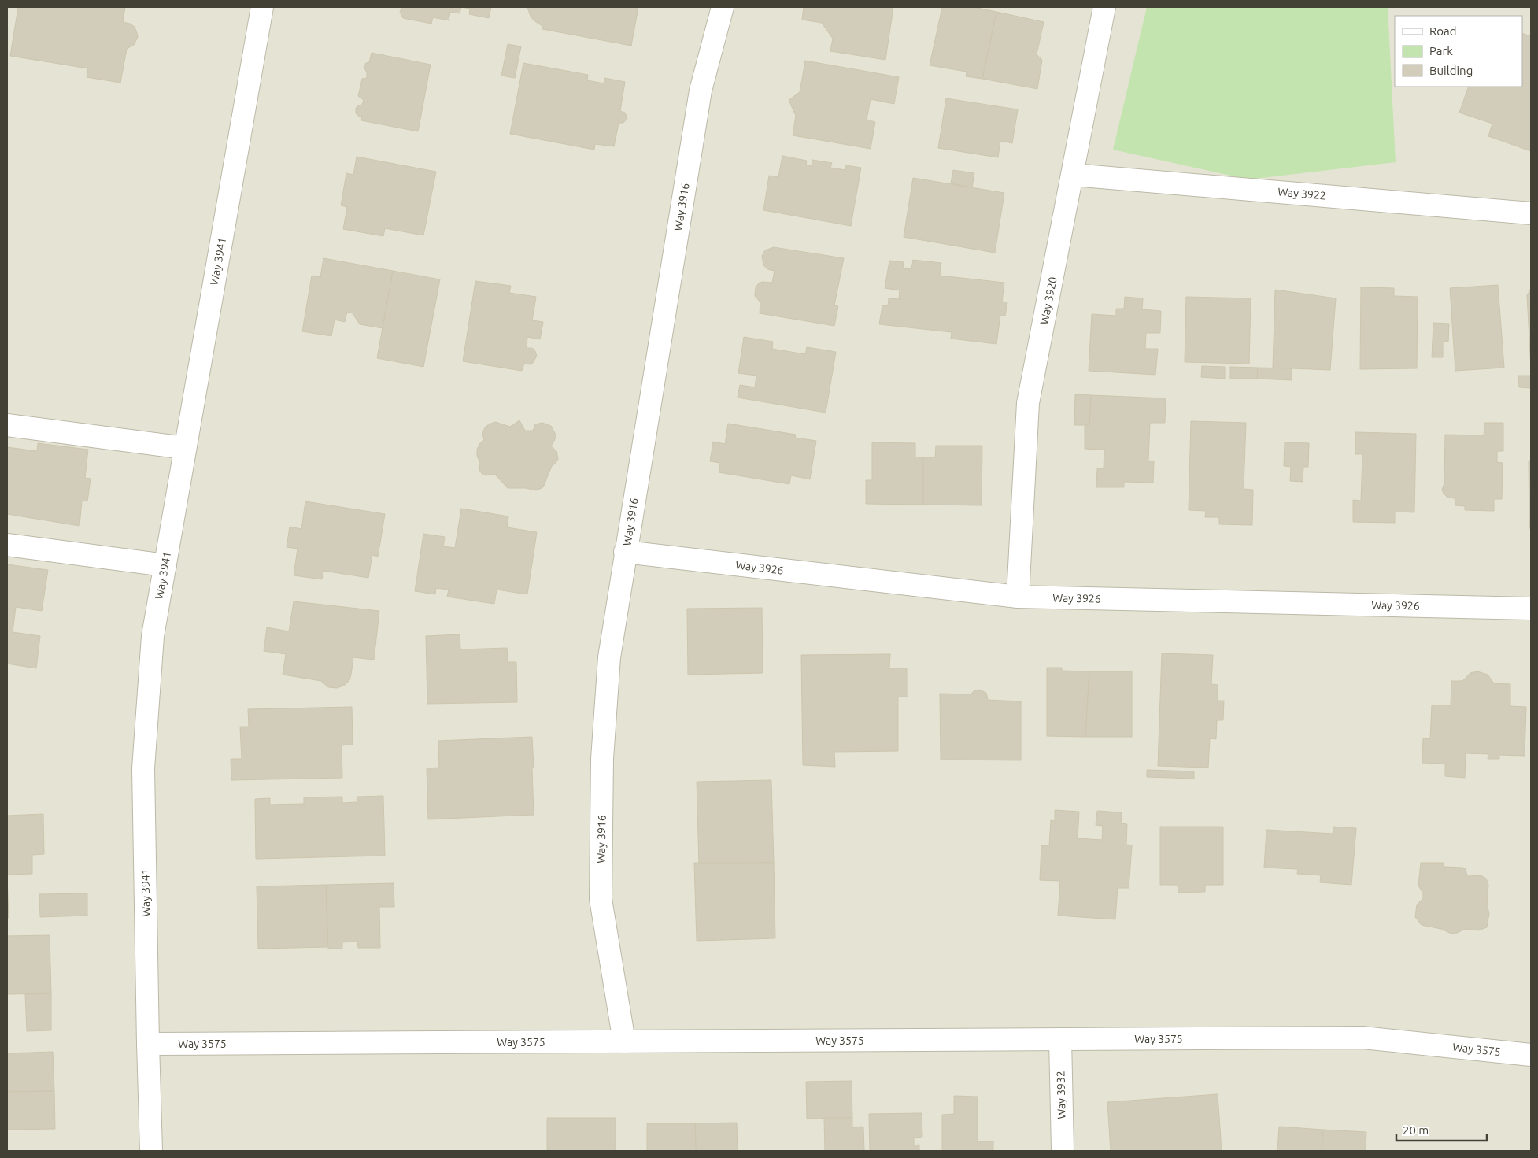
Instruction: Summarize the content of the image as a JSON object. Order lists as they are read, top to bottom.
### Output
{
  "streets": {
    "street": [
      "Way 3922",
      "Way 3916",
      "Way 3941",
      "Way 3920",
      "Way 3926",
      "Way 3575",
      "Way 3932"
    ]
  },
  "crossings": [
    ["Way 3922", "Way 3920"],
    ["Way 3916", "Way 3926"],
    ["Way 3916", "Way 3575"],
    ["Way 3941", "Way 3575"],
    ["Way 3920", "Way 3926"],
    ["Way 3575", "Way 3932"]
  ],
  "legend": ["Road", "Park", "Building"],
  "scale_bar": "20 m"
}
